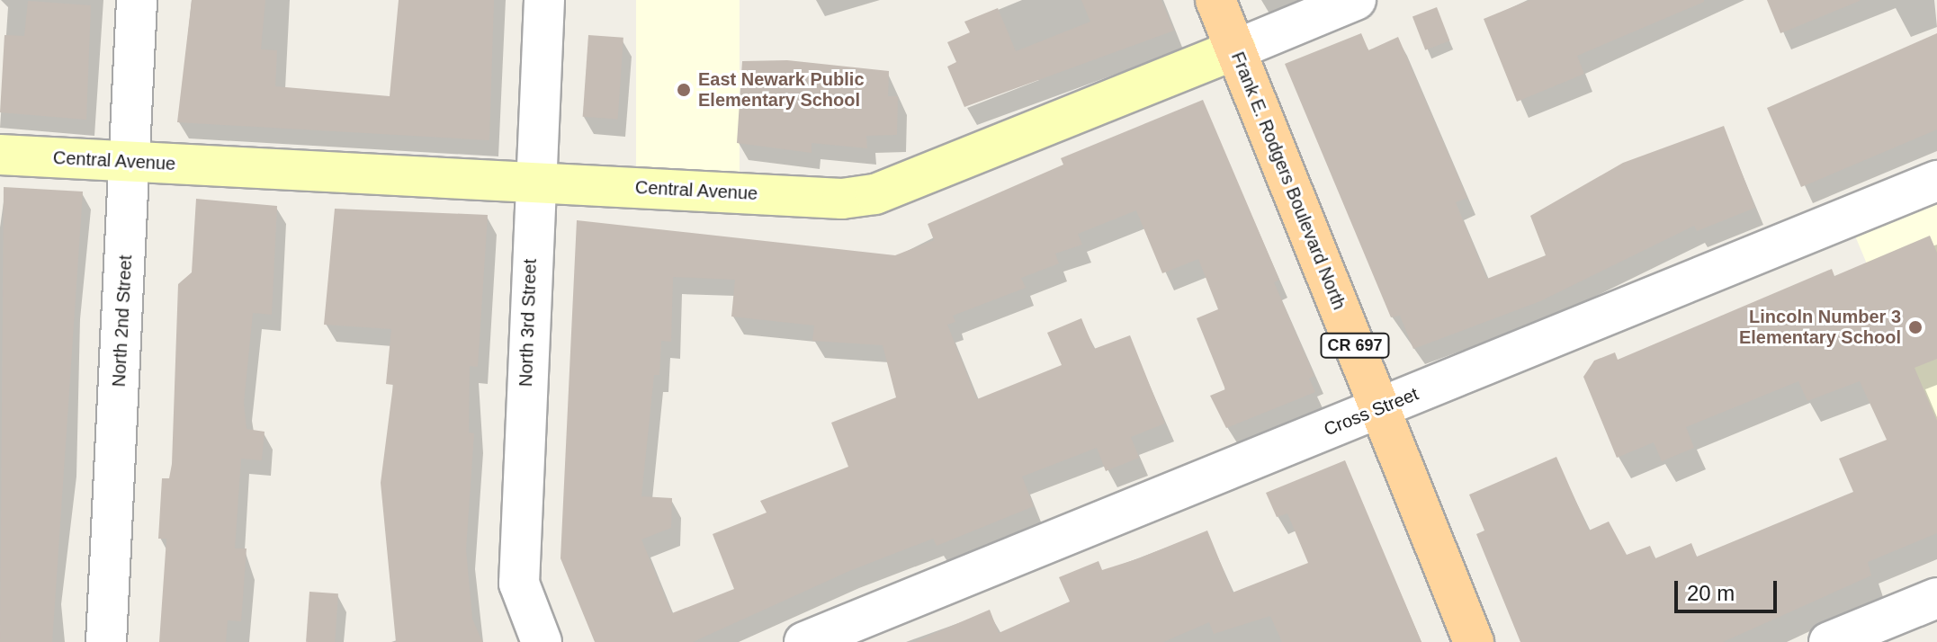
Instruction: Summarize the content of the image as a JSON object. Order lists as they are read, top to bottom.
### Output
{
  "streets": {
    "main road": ["Central Avenue", "Frank E. Rodgers Boulevard North", "CR 697"],
    "street": ["North 2nd Street", "North 3rd Street", "Cross Street"]
  },
  "crossings": [
    ["Central Avenue", "Frank E. Rodgers Boulevard North"],
    ["Central Avenue", "North 2nd Street"],
    ["Central Avenue", "North 3rd Street"],
    ["Frank E. Rodgers Boulevard North", "Cross Street"]
  ],
  "places": ["East Newark Public Elementary School", "Lincoln Number 3 Elementary School"],
  "scale_bar": "20 m"
}
